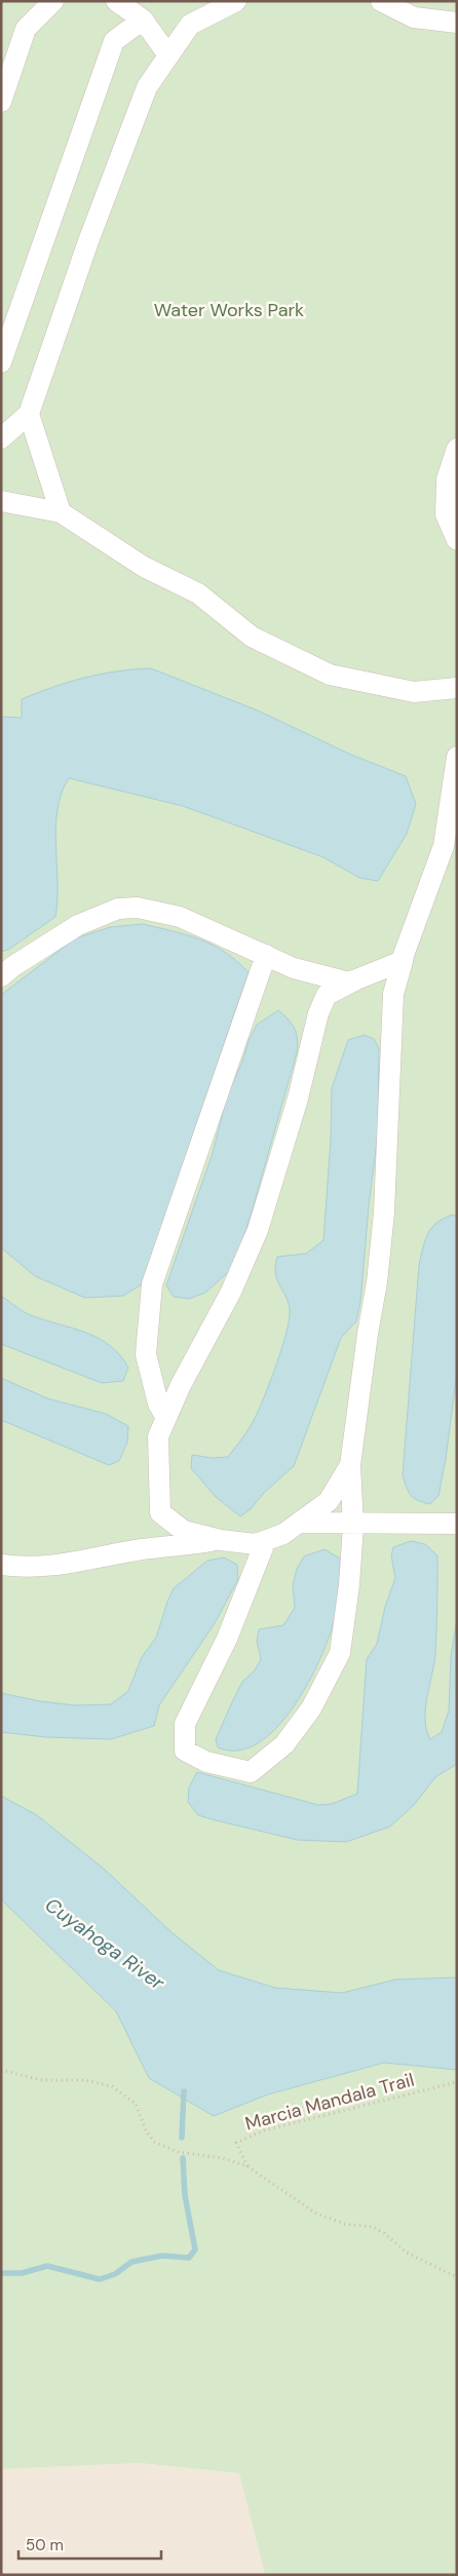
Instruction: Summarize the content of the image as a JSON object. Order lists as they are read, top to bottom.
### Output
{
  "streets": {
    "path": ["Marcia Mandala Trail"]
  },
  "water": ["Cuyahoga River"],
  "parks": ["Water Works Park"],
  "scale_bar": "50 m"
}
